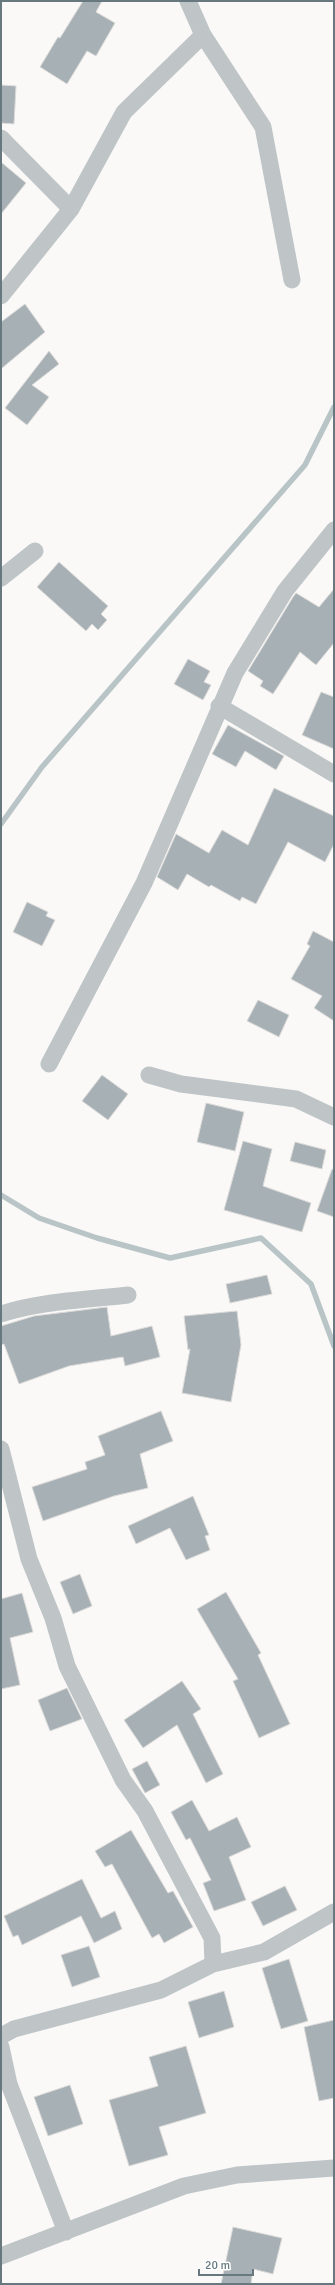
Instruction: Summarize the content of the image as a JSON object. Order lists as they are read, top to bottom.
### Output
{
  "scale_bar": "20 m"
}
